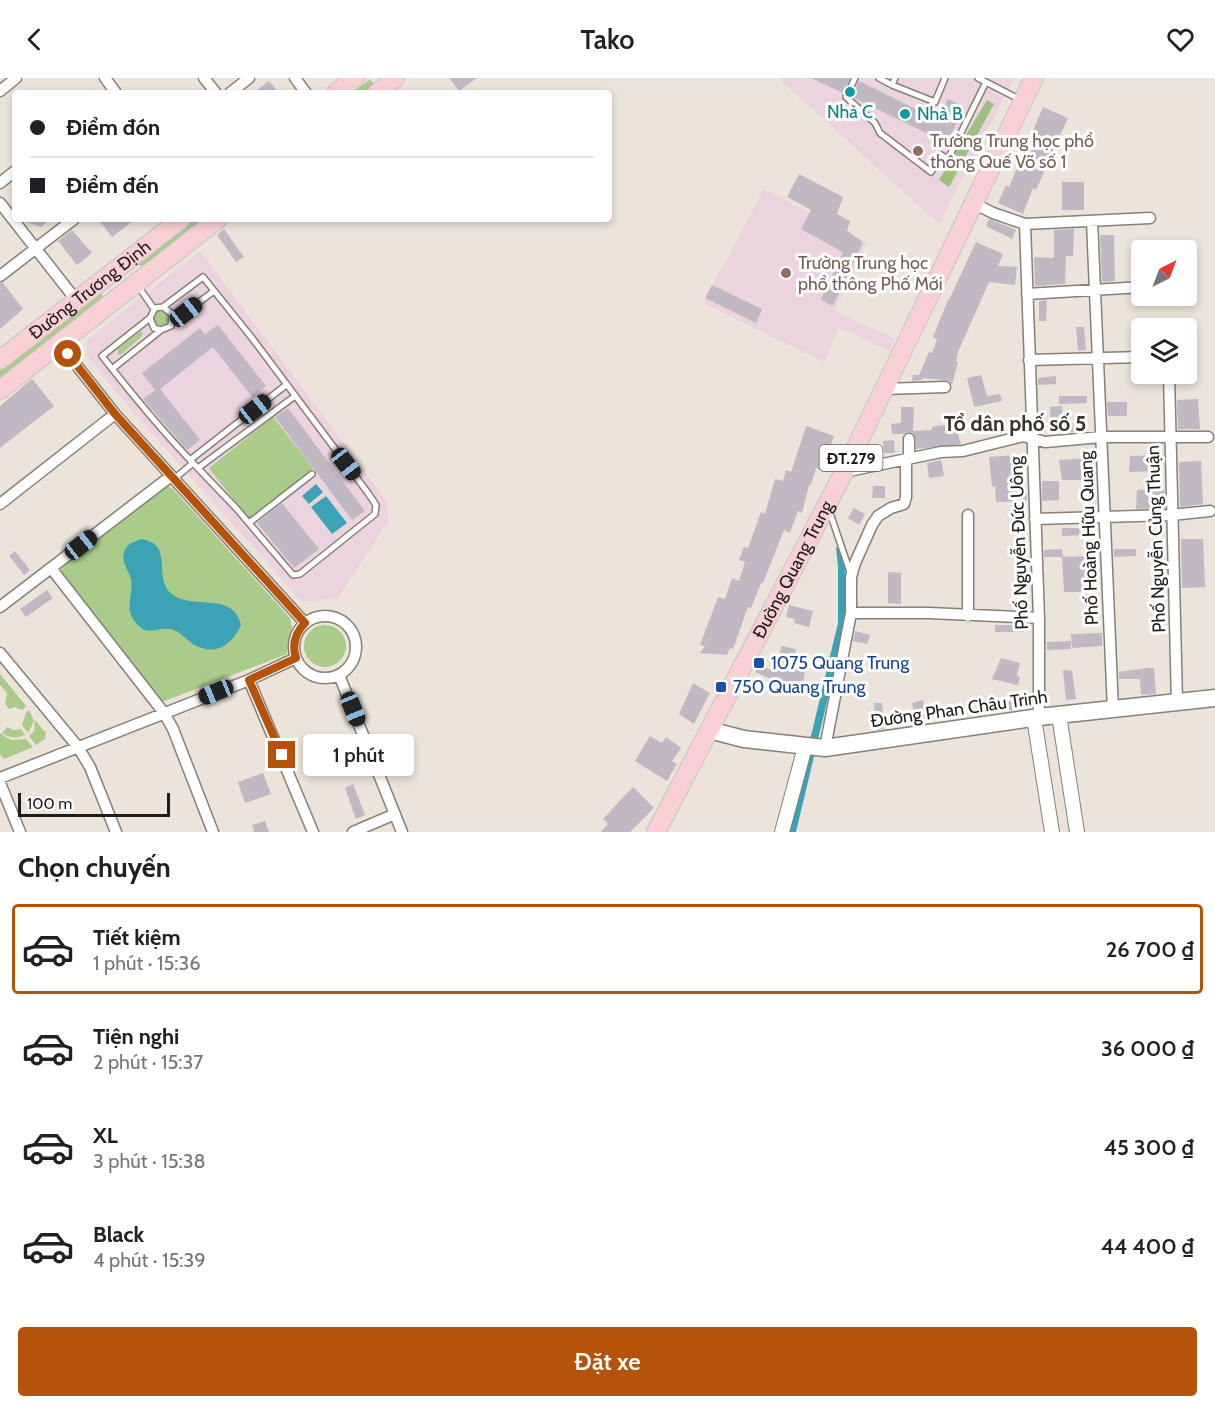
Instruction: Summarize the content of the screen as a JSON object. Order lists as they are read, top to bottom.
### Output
{
  "streets": {
    "main road": [
      "Đường Trương Định",
      "ĐT.279",
      "Đường Quang Trung",
      "Đường Phan Châu Trinh"
    ],
    "street": ["Phố Hoàng Hữu Quang", "Phố Nguyễn Củng Thuận", "Phố Nguyễn Đức Uông"]
  },
  "crossings": [
    ["Phố Hoàng Hữu Quang", "Đường Phan Châu Trinh"],
    ["Phố Nguyễn Củng Thuận", "Đường Phan Châu Trinh"],
    ["Phố Nguyễn Đức Uông", "Đường Phan Châu Trinh"],
    ["Đường Quang Trung", "Đường Phan Châu Trinh"]
  ],
  "districts": ["Tổ dân phố số 5"],
  "places": {
    "other": [
      "Nhà C",
      "Nhà B",
      "Trường Trung học phổ thông Quế Võ số 1",
      "Trường Trung học phổ thông Phố Mới"
    ],
    "transit": ["1075 Quang Trung", "750 Quang Trung"]
  },
  "scale_bar": "100 m",
  "north": "top right",
  "page": {
    "header": "Tako",
    "banner": ["Điểm đón", "Điểm đến"],
    "bubble": "1 phút",
    "scale": "100 m",
    "heading": "Chọn chuyến",
    "list": [
      {
        "name": "Tiết kiệm",
        "note": "1 phút · 15:36",
        "value": "26 700 ₫"
      },
      {
        "name": "Tiện nghi",
        "note": "2 phút · 15:37",
        "value": "36 000 ₫"
      },
      {
        "name": "XL",
        "note": "3 phút · 15:38",
        "value": "45 300 ₫"
      },
      {
        "name": "Black",
        "note": "4 phút · 15:39",
        "value": "44 400 ₫"
      }
    ],
    "buttons": "Đặt xe"
  }
}
